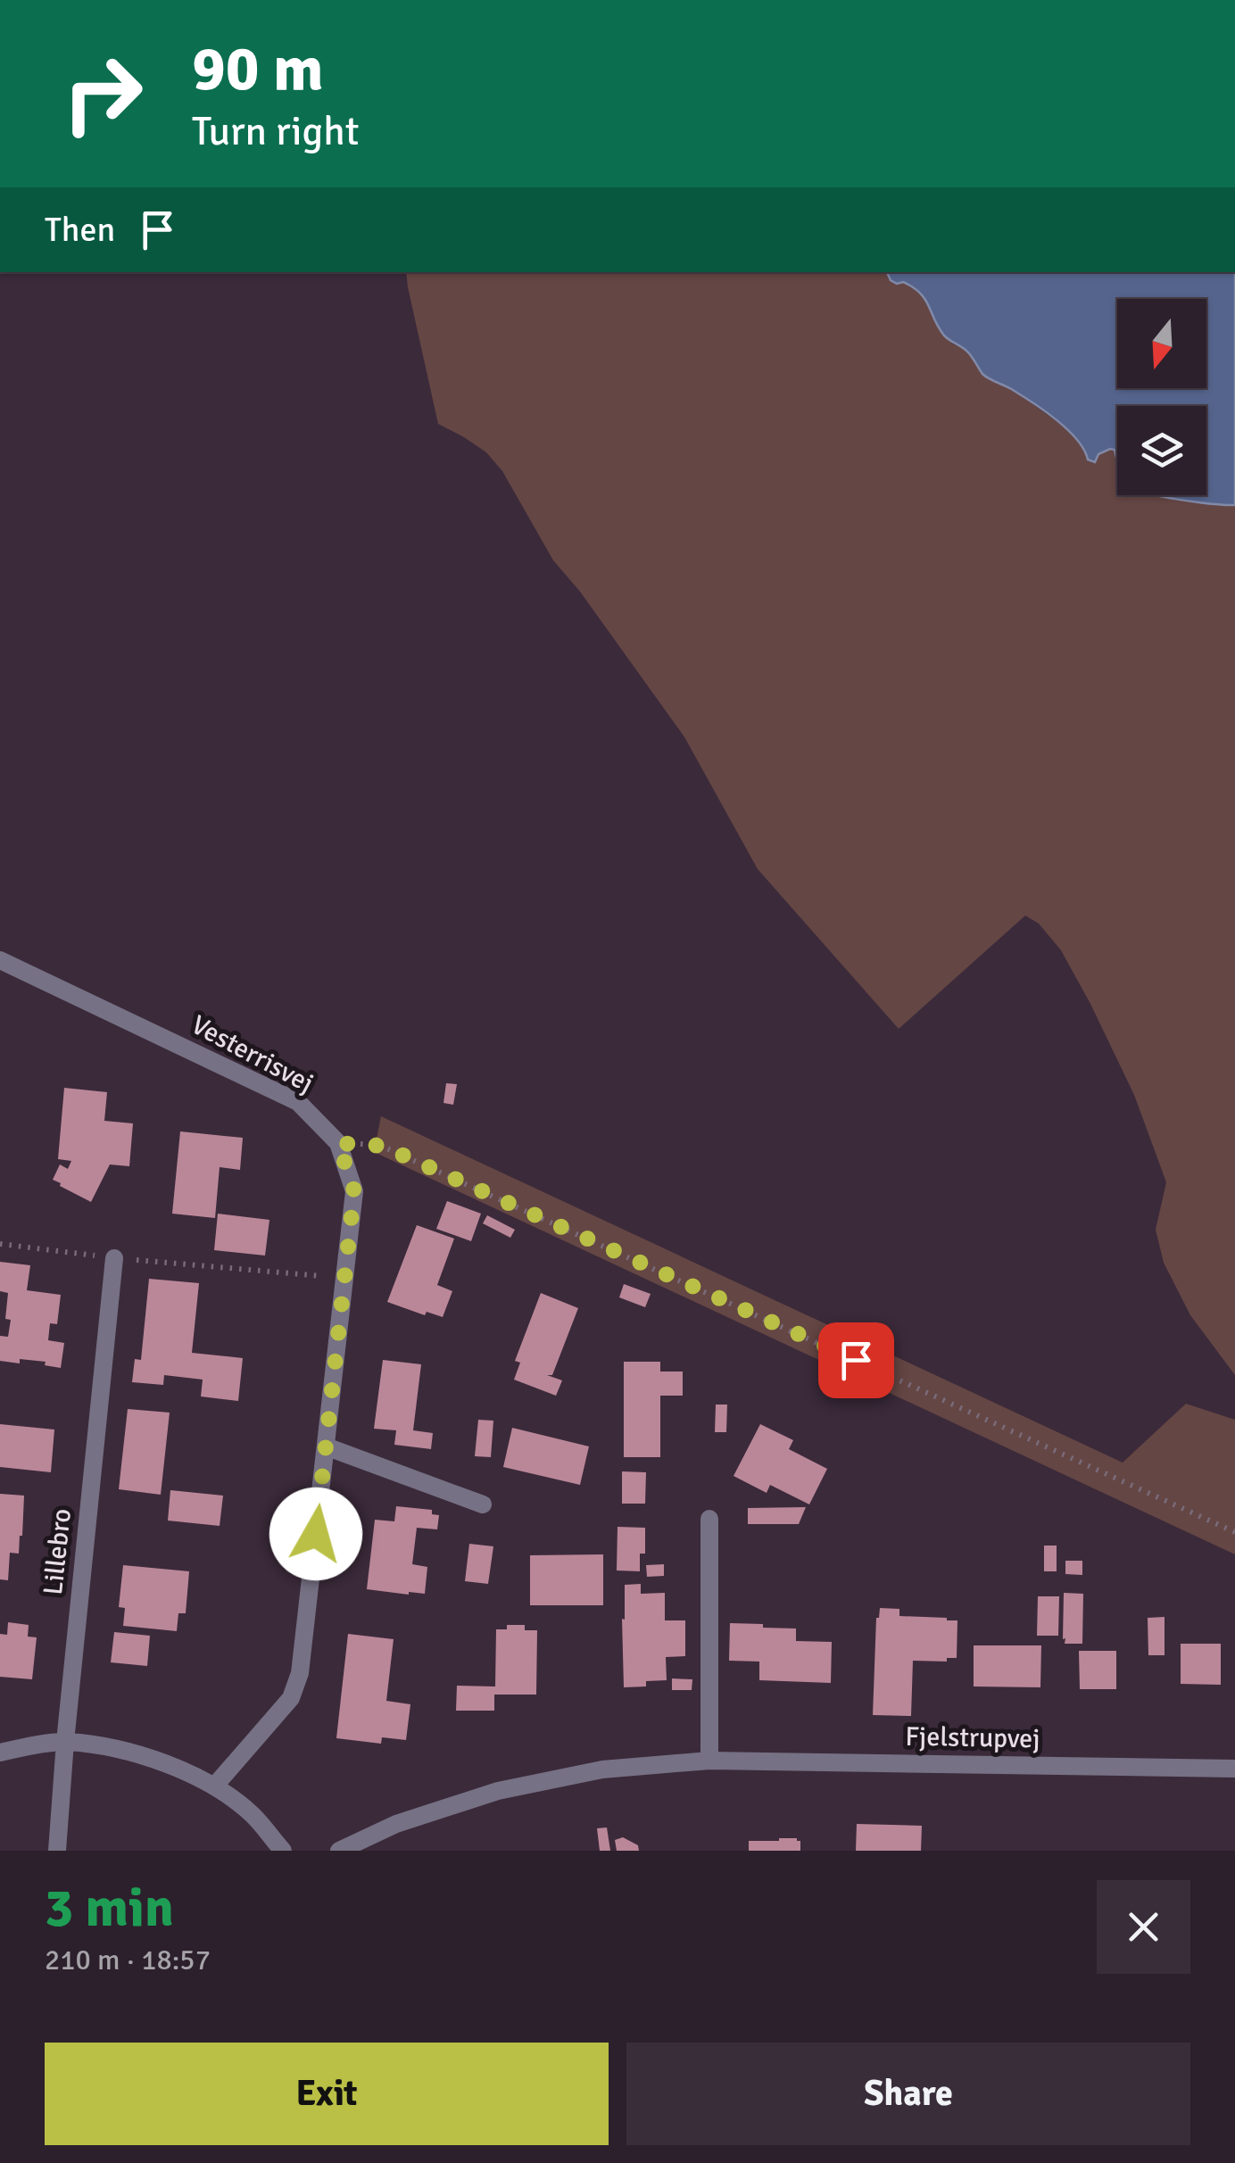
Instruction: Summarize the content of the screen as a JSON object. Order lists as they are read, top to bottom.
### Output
{
  "streets": {
    "street": ["Vesterrisvej", "Lillebro", "Fjelstrupvej"]
  },
  "north": "bottom",
  "page": {
    "turn": ["90 m", "Turn right"],
    "then": "Then",
    "heading": ["3 min", "210 m · 18:57"],
    "buttons": ["Exit", "Share"]
  }
}
